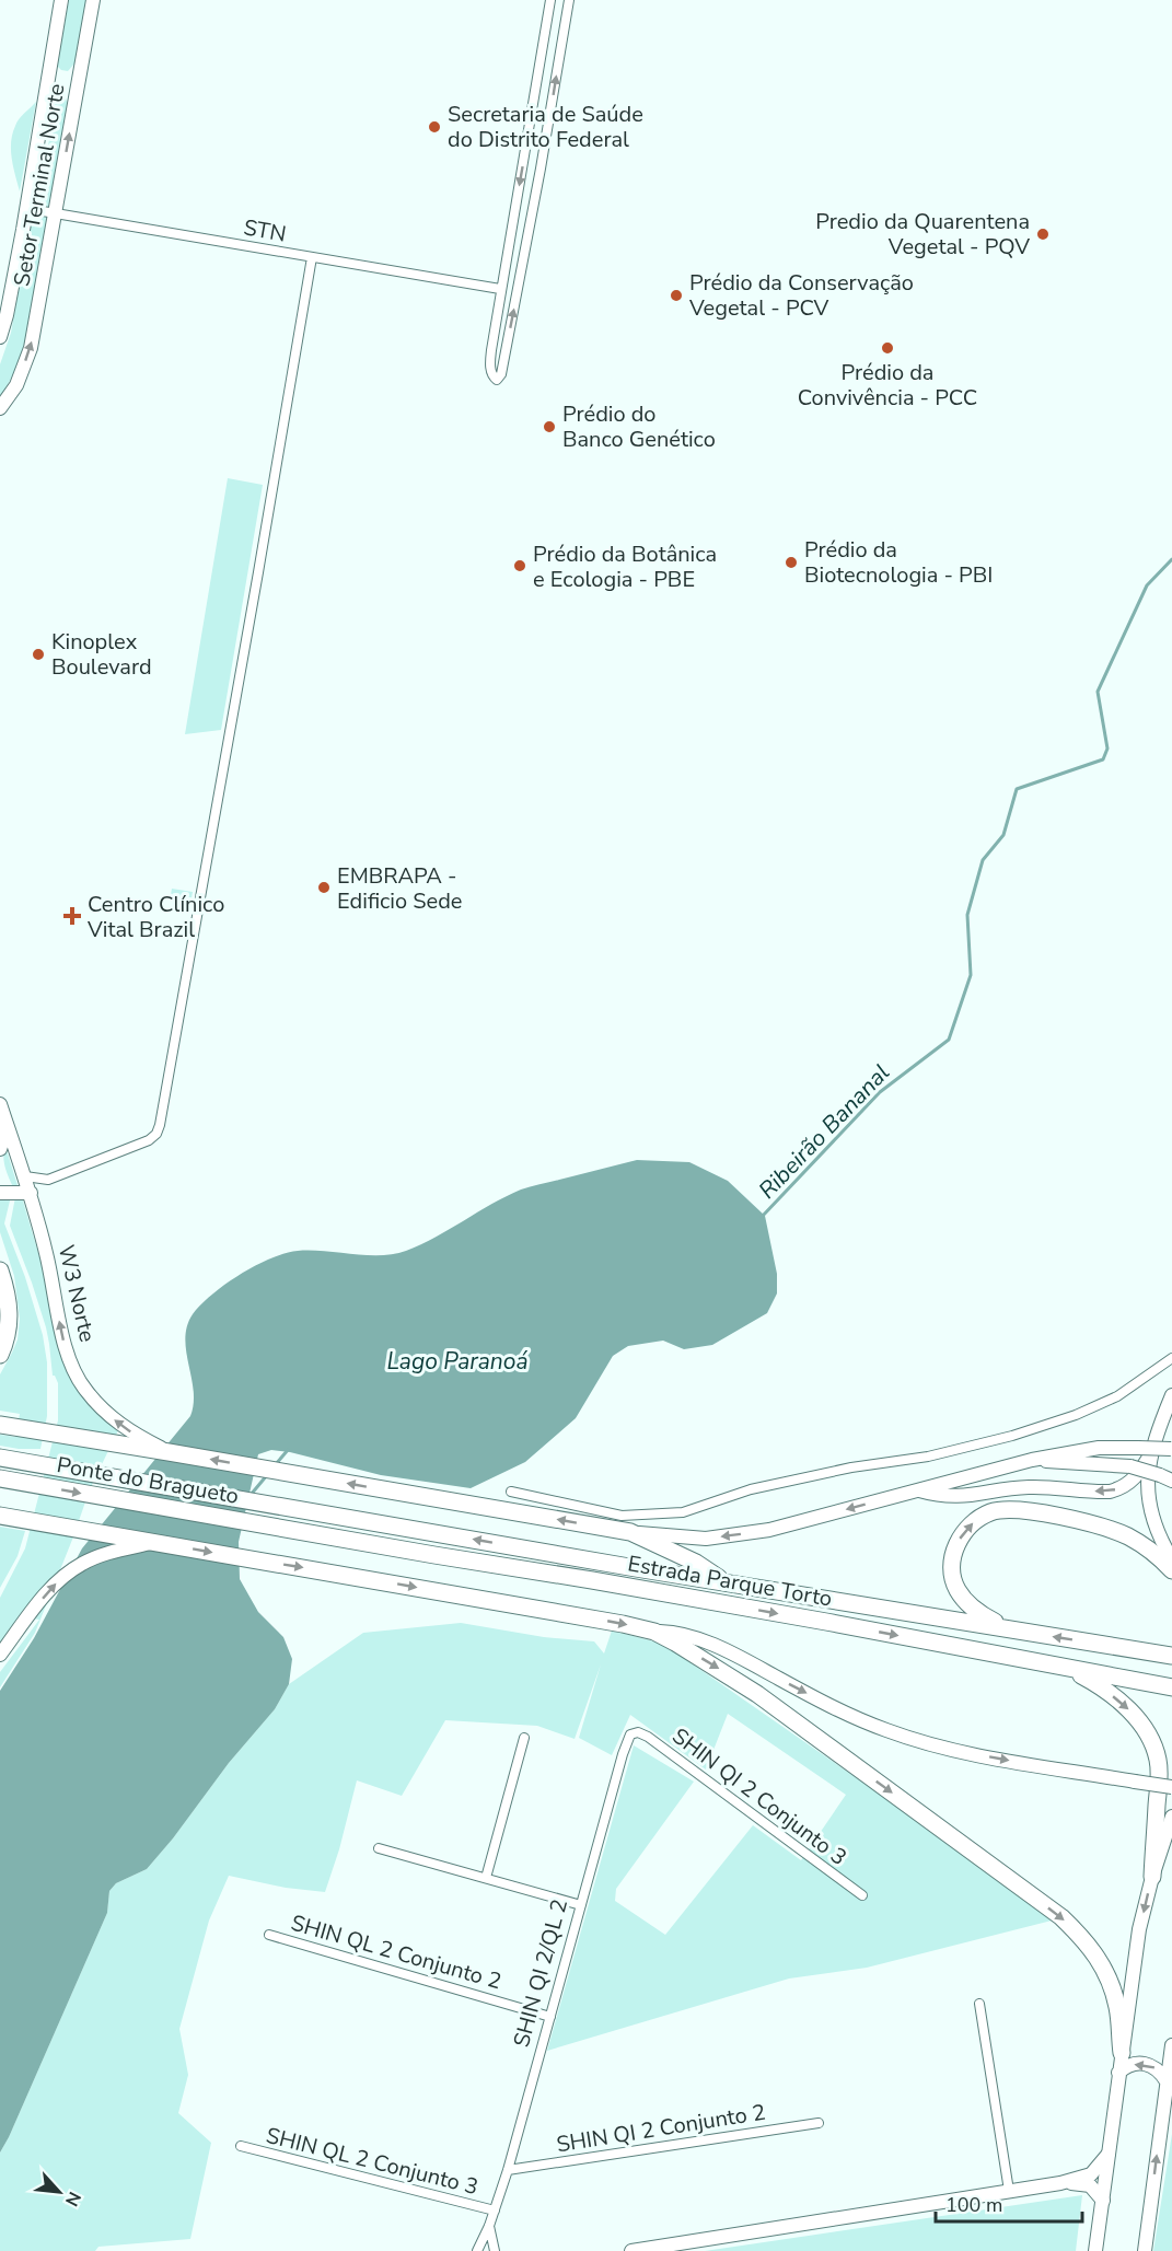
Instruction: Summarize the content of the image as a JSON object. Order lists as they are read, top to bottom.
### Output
{
  "streets": {
    "highway": ["Ponte do Bragueto", "Estrada Parque Torto"],
    "main road": ["Setor Terminal Norte", "W3 Norte"],
    "street": [
      "STN",
      "SHIN QI 2 Conjunto 3",
      "SHIN QL 2 Conjunto 2",
      "SHIN QI 2/QL 2",
      "SHIN QI 2 Conjunto 2",
      "SHIN QL 2 Conjunto 3"
    ]
  },
  "crossings": [
    ["Setor Terminal Norte", "STN"],
    ["Ponte do Bragueto", "Estrada Parque Torto"],
    ["SHIN QI 2 Conjunto 3", "SHIN QI 2/QL 2"],
    ["SHIN QL 2 Conjunto 2", "SHIN QI 2/QL 2"],
    ["SHIN QI 2/QL 2", "SHIN QI 2 Conjunto 2"],
    ["SHIN QI 2/QL 2", "SHIN QL 2 Conjunto 3"]
  ],
  "one_way": ["W3 Norte"],
  "water": ["Ribeirão Bananal", "Lago Paranoá"],
  "places": {
    "other": [
      "Secretaria de Saúde do Distrito Federal",
      "Predio da Quarentena Vegetal - PQV",
      "Prédio da Conservação Vegetal - PCV",
      "Prédio da Convivência - PCC",
      "Prédio do Banco Genético",
      "Prédio da Biotecnologia - PBI",
      "Prédio da Botânica e Ecologia - PBE",
      "Kinoplex Boulevard",
      "EMBRAPA - Edificio Sede"
    ],
    "health": ["Centro Clínico Vital Brazil"]
  },
  "scale_bar": "100 m",
  "north": "bottom right"
}
